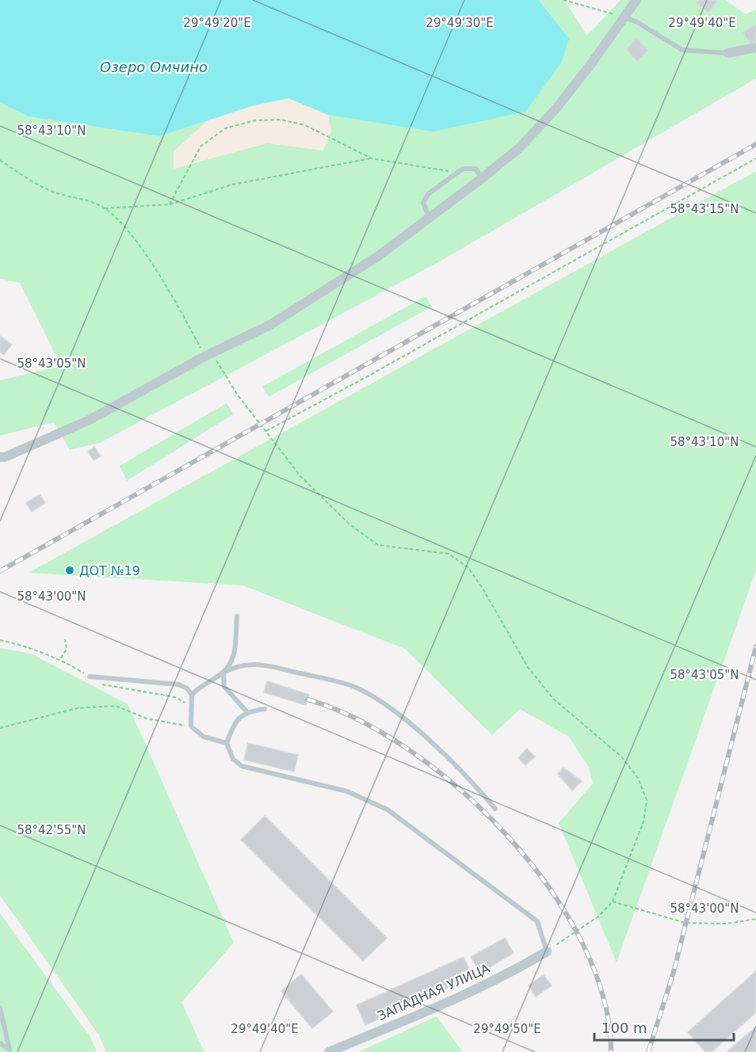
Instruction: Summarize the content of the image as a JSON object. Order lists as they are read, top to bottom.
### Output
{
  "streets": {
    "street": ["ЗАПАДНАЯ УЛИЦА"]
  },
  "water": ["Озеро Омчино"],
  "places": ["ДОТ №19"],
  "scale_bar": "100 m",
  "coordinates": [
    "29°49'20\"E",
    "29°49'30\"E",
    "29°49'40\"E",
    "58°43'10\"N",
    "58°43'15\"N",
    "58°43'05\"N",
    "58°43'00\"N",
    "58°42'55\"N",
    "29°49'50\"E"
  ]
}
